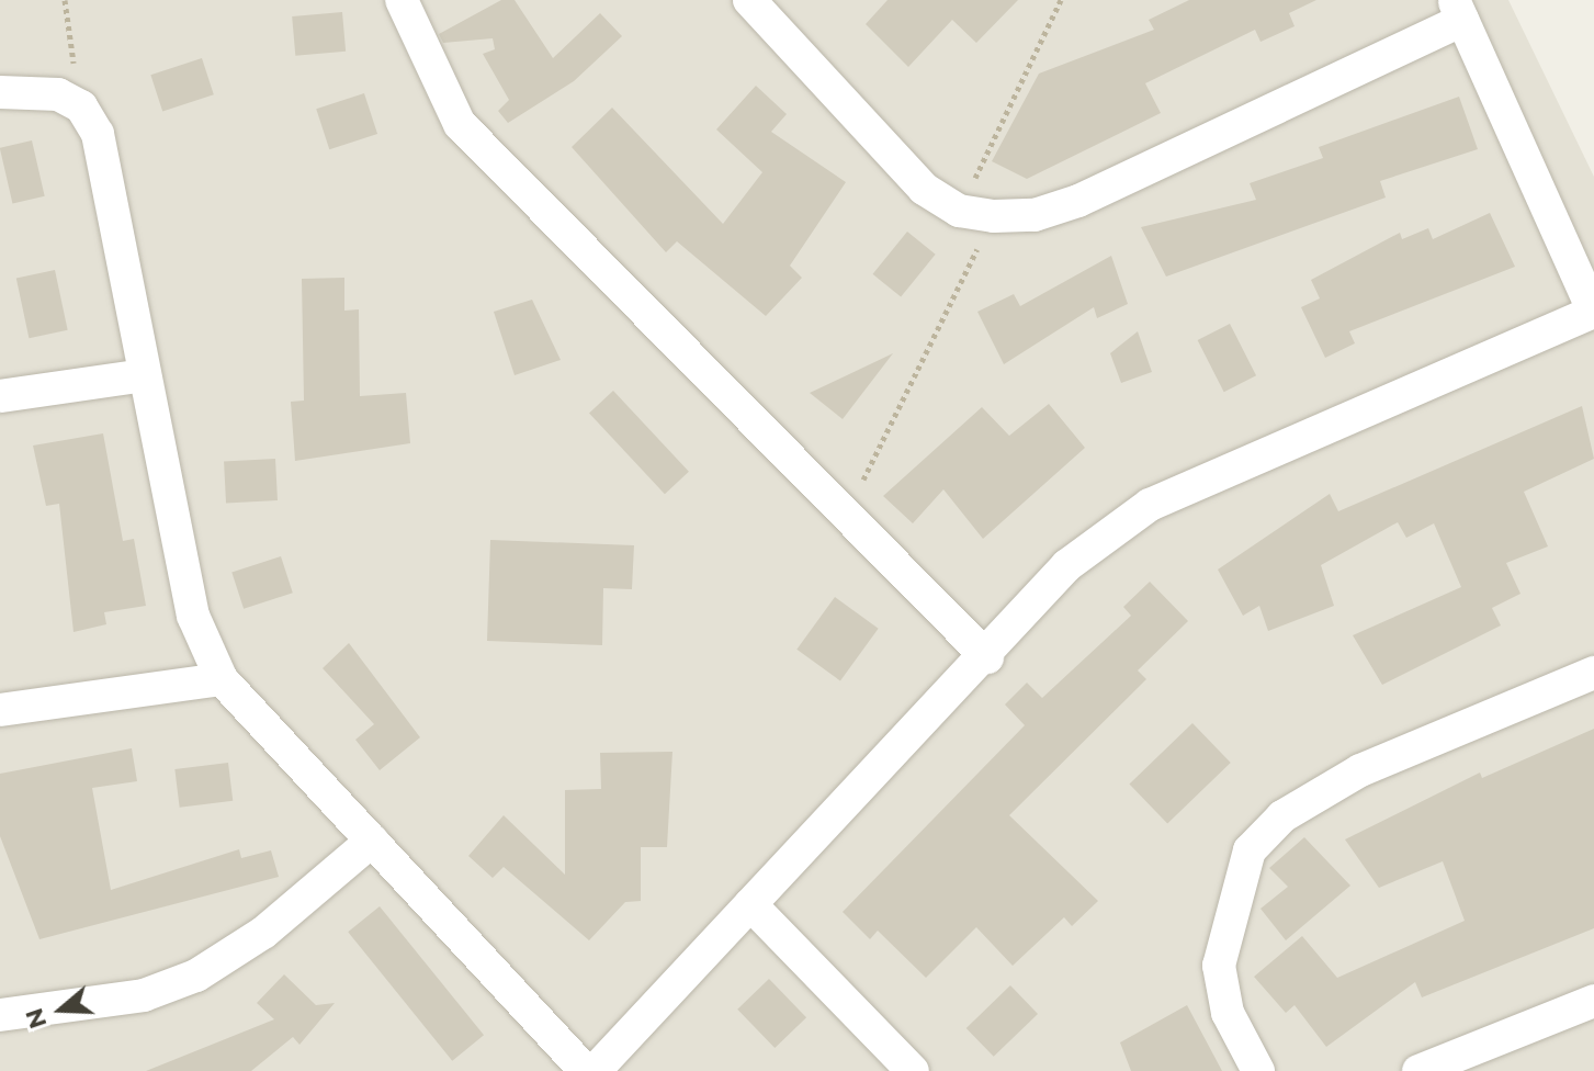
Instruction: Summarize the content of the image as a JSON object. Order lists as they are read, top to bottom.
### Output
{
  "north": "left"
}
